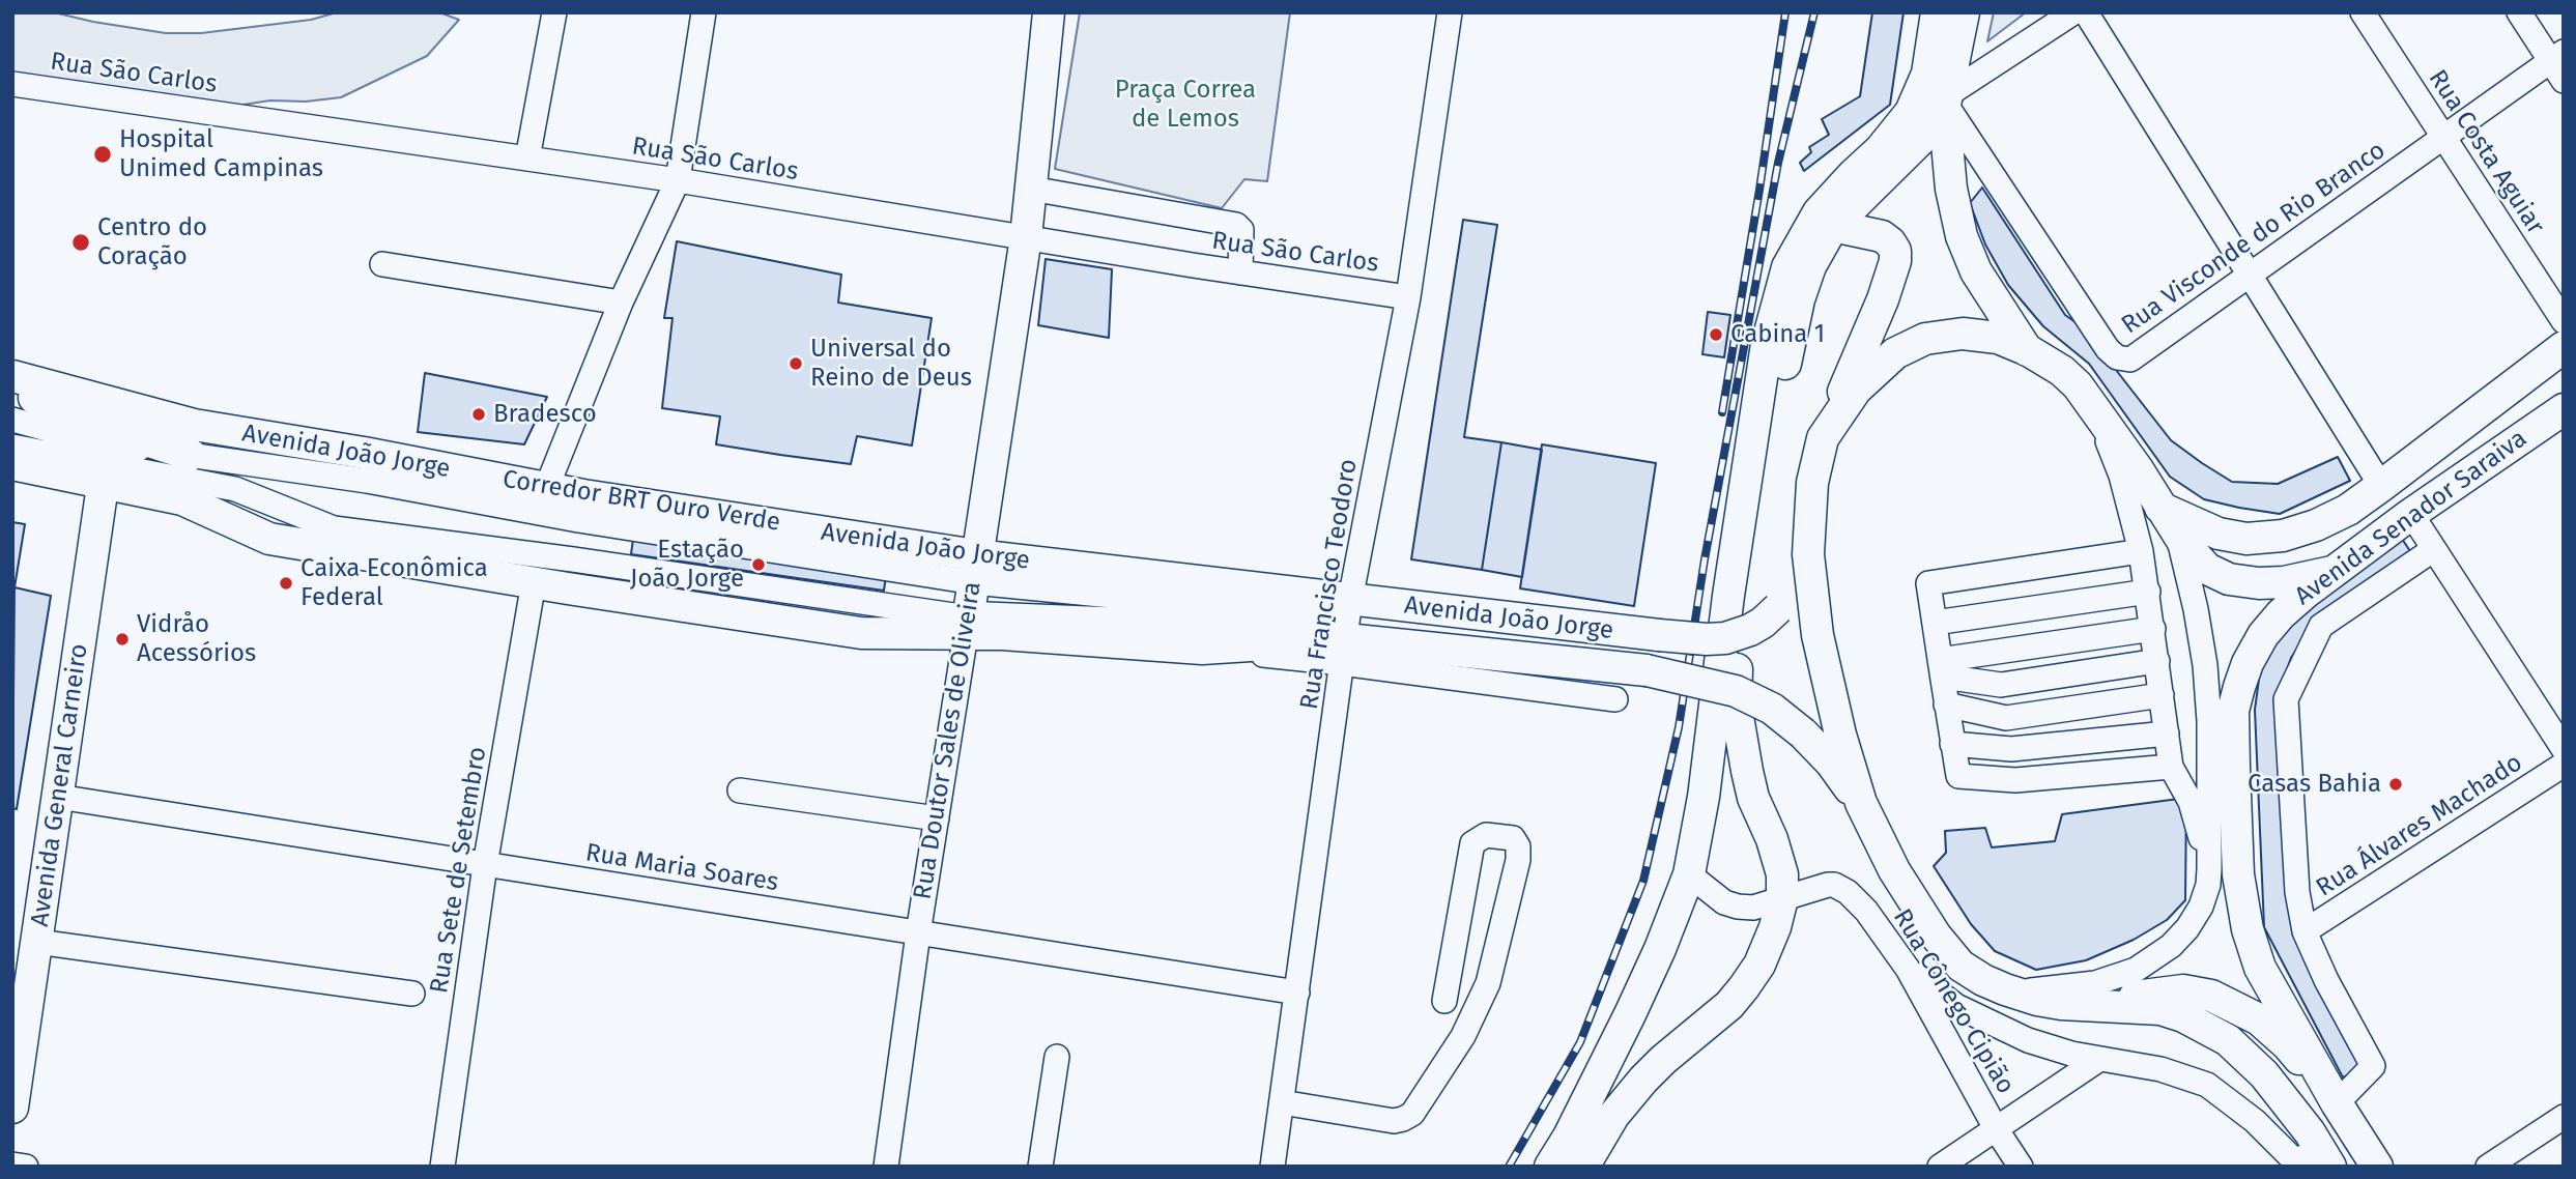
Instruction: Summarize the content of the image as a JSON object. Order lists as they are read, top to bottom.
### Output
{
  "streets": {
    "main road": [
      "Avenida João Jorge",
      "Avenida Senador Saraiva",
      "Rua Doutor Sales de Oliveira",
      "Avenida General Carneiro"
    ],
    "street": [
      "Rua São Carlos",
      "Rua Costa Aguiar",
      "Rua Visconde do Rio Branco",
      "Corredor BRT Ouro Verde",
      "Rua Francisco Teodoro",
      "Rua Álvares Machado",
      "Rua Maria Soares",
      "Rua Sete de Setembro",
      "Rua Cônego Cipião"
    ]
  },
  "crossings": [
    ["Rua São Carlos", "Rua Francisco Teodoro"],
    ["Rua São Carlos", "Rua Doutor Sales de Oliveira"],
    ["Rua Costa Aguiar", "Rua Visconde do Rio Branco"],
    ["Avenida João Jorge", "Corredor BRT Ouro Verde"],
    ["Avenida João Jorge", "Rua Francisco Teodoro"],
    ["Avenida João Jorge", "Rua Doutor Sales de Oliveira"],
    ["Avenida João Jorge", "Avenida General Carneiro"],
    ["Avenida João Jorge", "Rua Sete de Setembro"],
    ["Corredor BRT Ouro Verde", "Rua Doutor Sales de Oliveira"],
    ["Rua Francisco Teodoro", "Rua Maria Soares"],
    ["Rua Doutor Sales de Oliveira", "Rua Maria Soares"],
    ["Avenida General Carneiro", "Rua Maria Soares"],
    ["Rua Maria Soares", "Rua Sete de Setembro"]
  ],
  "parks": ["Praça Correa de Lemos"],
  "places": [
    "Hospital Unimed Campinas",
    "Centro do Coração",
    "Cabina 1",
    "Universal do Reino de Deus",
    "Bradesco",
    "Estação João Jorge",
    "Caixa Econômica Federal",
    "Vidråo Acessórios",
    "Casas Bahia"
  ]
}
